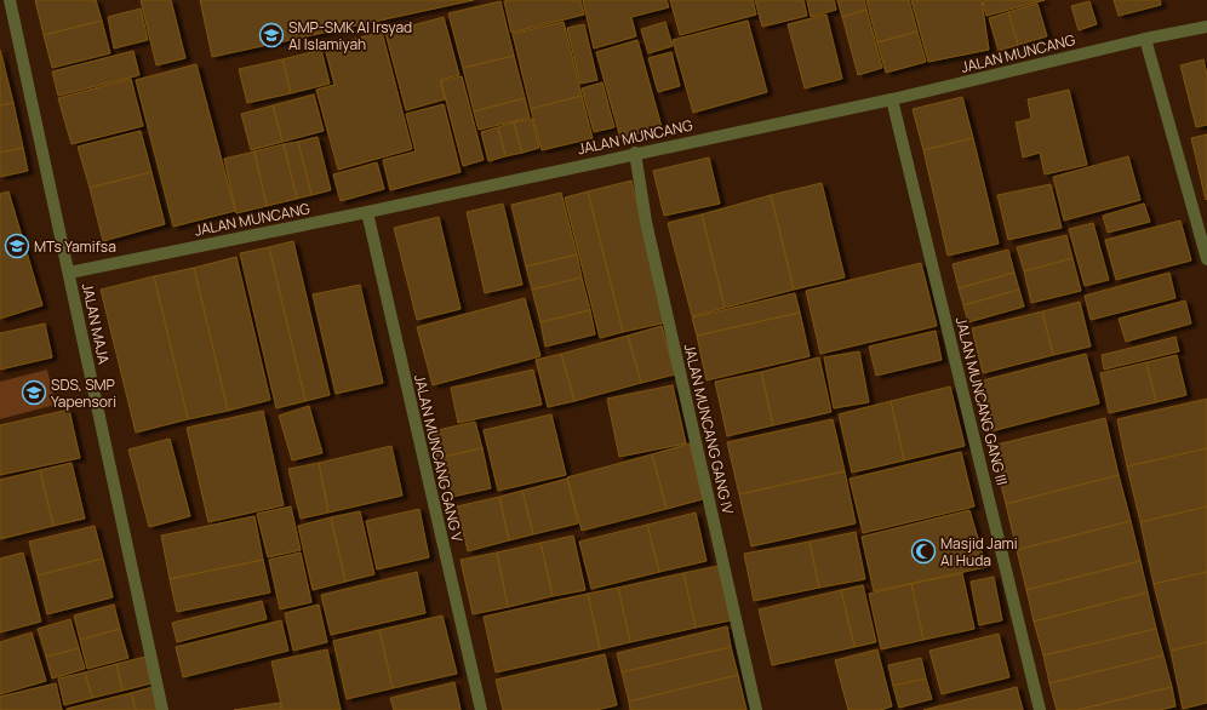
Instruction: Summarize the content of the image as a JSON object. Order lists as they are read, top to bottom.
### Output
{
  "streets": {
    "street": [
      "JALAN MUNCANG",
      "JALAN MAJA",
      "JALAN MUNCANG GANG III",
      "JALAN MUNCANG GANG IV",
      "JALAN MUNCANG GANG V"
    ]
  },
  "crossings": [
    ["JALAN MUNCANG", "JALAN MAJA"],
    ["JALAN MUNCANG", "JALAN MUNCANG GANG III"],
    ["JALAN MUNCANG", "JALAN MUNCANG GANG IV"],
    ["JALAN MUNCANG", "JALAN MUNCANG GANG V"]
  ],
  "places": {
    "school or university": ["SMP-SMK Al Irsyad Al Islamiyah", "MTs Yamifsa", "SDS, SMP Yapensori"],
    "mosque": ["Masjid Jami Al Huda"]
  }
}
